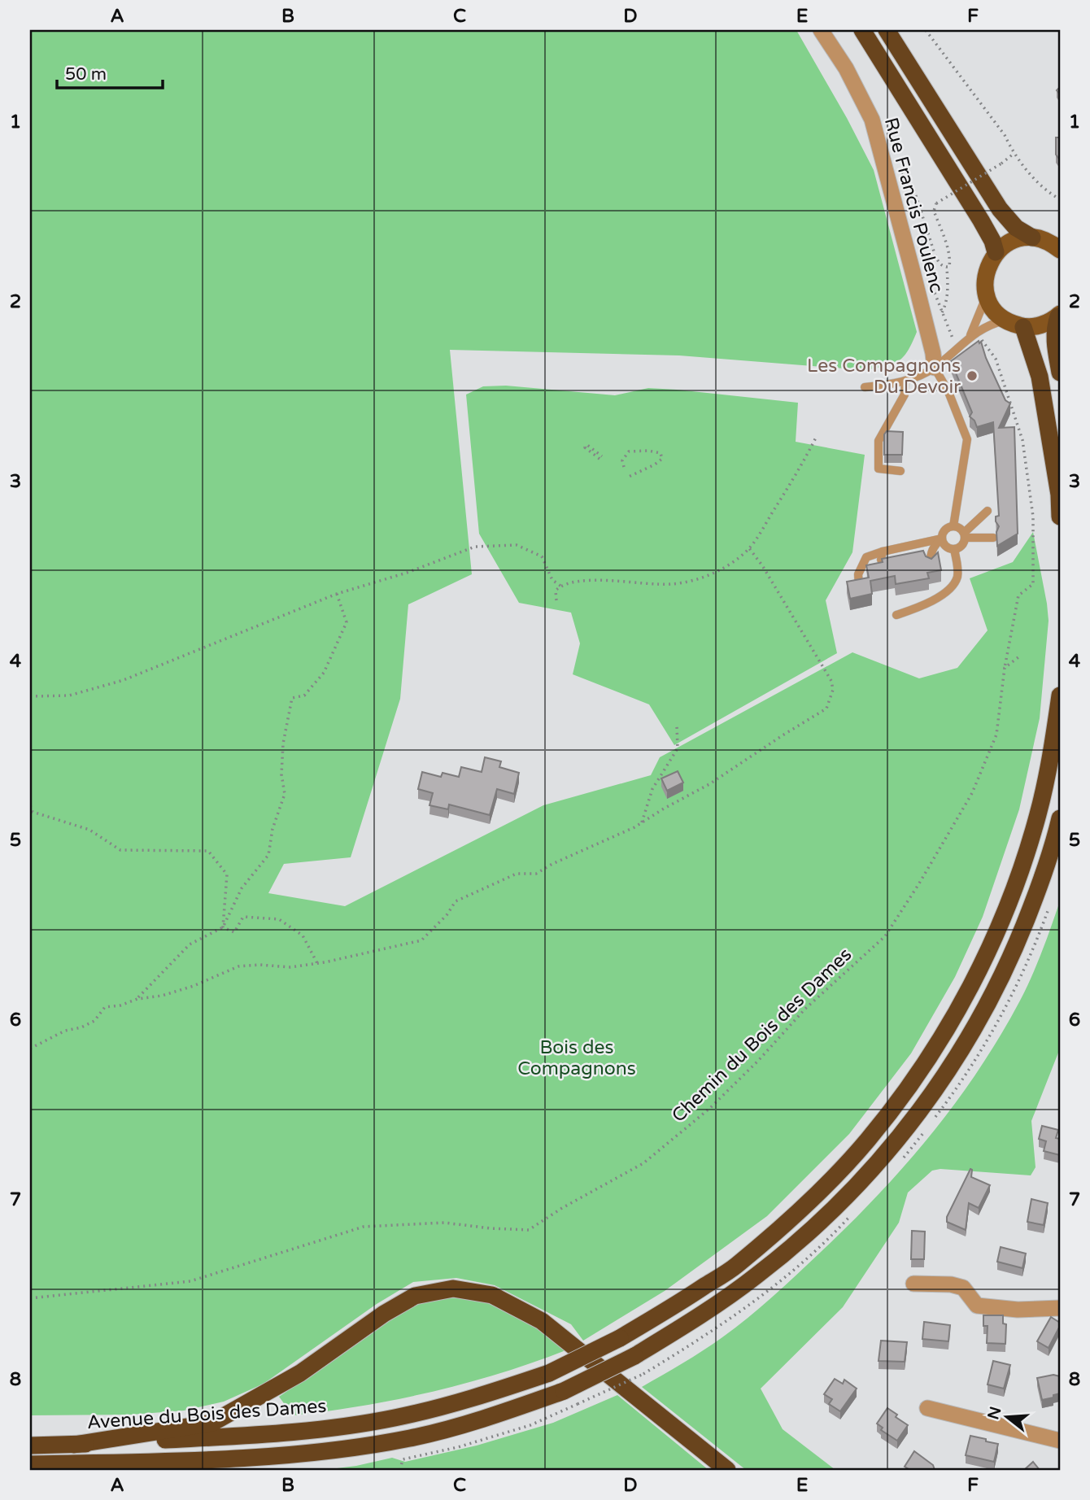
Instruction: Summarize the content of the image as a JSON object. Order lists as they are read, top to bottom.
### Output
{
  "streets": {
    "highway": ["Avenue du Bois des Dames"],
    "street": ["Rue Francis Poulenc"],
    "path": ["Chemin du Bois des Dames"]
  },
  "parks": ["Bois des Compagnons"],
  "places": ["Les Compagnons Du Devoir"],
  "scale_bar": "50 m",
  "north": "left",
  "grid": {
    "columns": [
      "A",
      "B",
      "C",
      "D",
      "E",
      "F"
    ],
    "rows": [
      "1",
      "2",
      "3",
      "4",
      "5",
      "6",
      "7",
      "8"
    ]
  }
}
